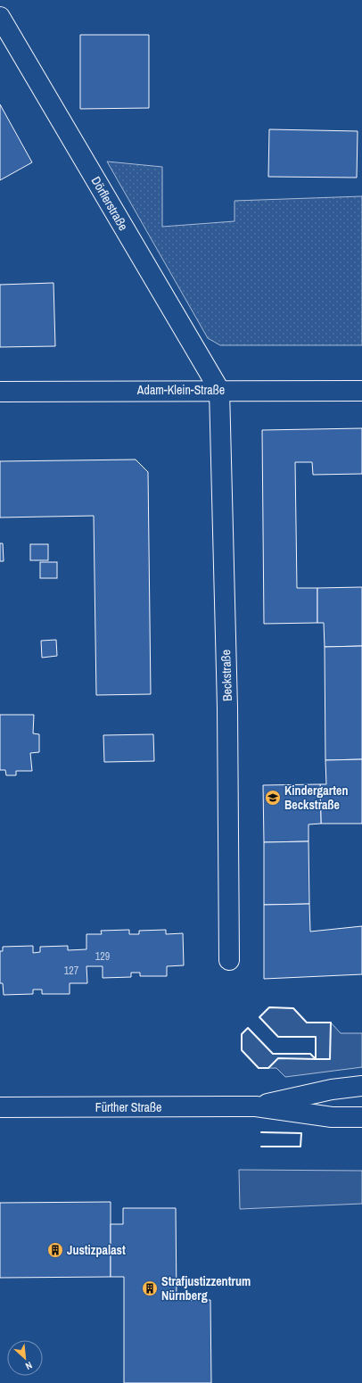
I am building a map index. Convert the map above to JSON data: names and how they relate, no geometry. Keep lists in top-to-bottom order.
{
  "streets": {
    "street": [
      "Dörflerstraße",
      "Adam-Klein-Straße",
      "Beckstraße",
      "Fürther Straße"
    ]
  },
  "crossings": [
    ["Dörflerstraße", "Adam-Klein-Straße"],
    ["Dörflerstraße", "Beckstraße"],
    ["Adam-Klein-Straße", "Beckstraße"]
  ],
  "places": {
    "school or university": ["Kindergarten Beckstraße"],
    "building": ["Justizpalast", "Strafjustizzentrum Nürnberg"]
  },
  "house_numbers": ["129", "127"],
  "north": "bottom right"
}
